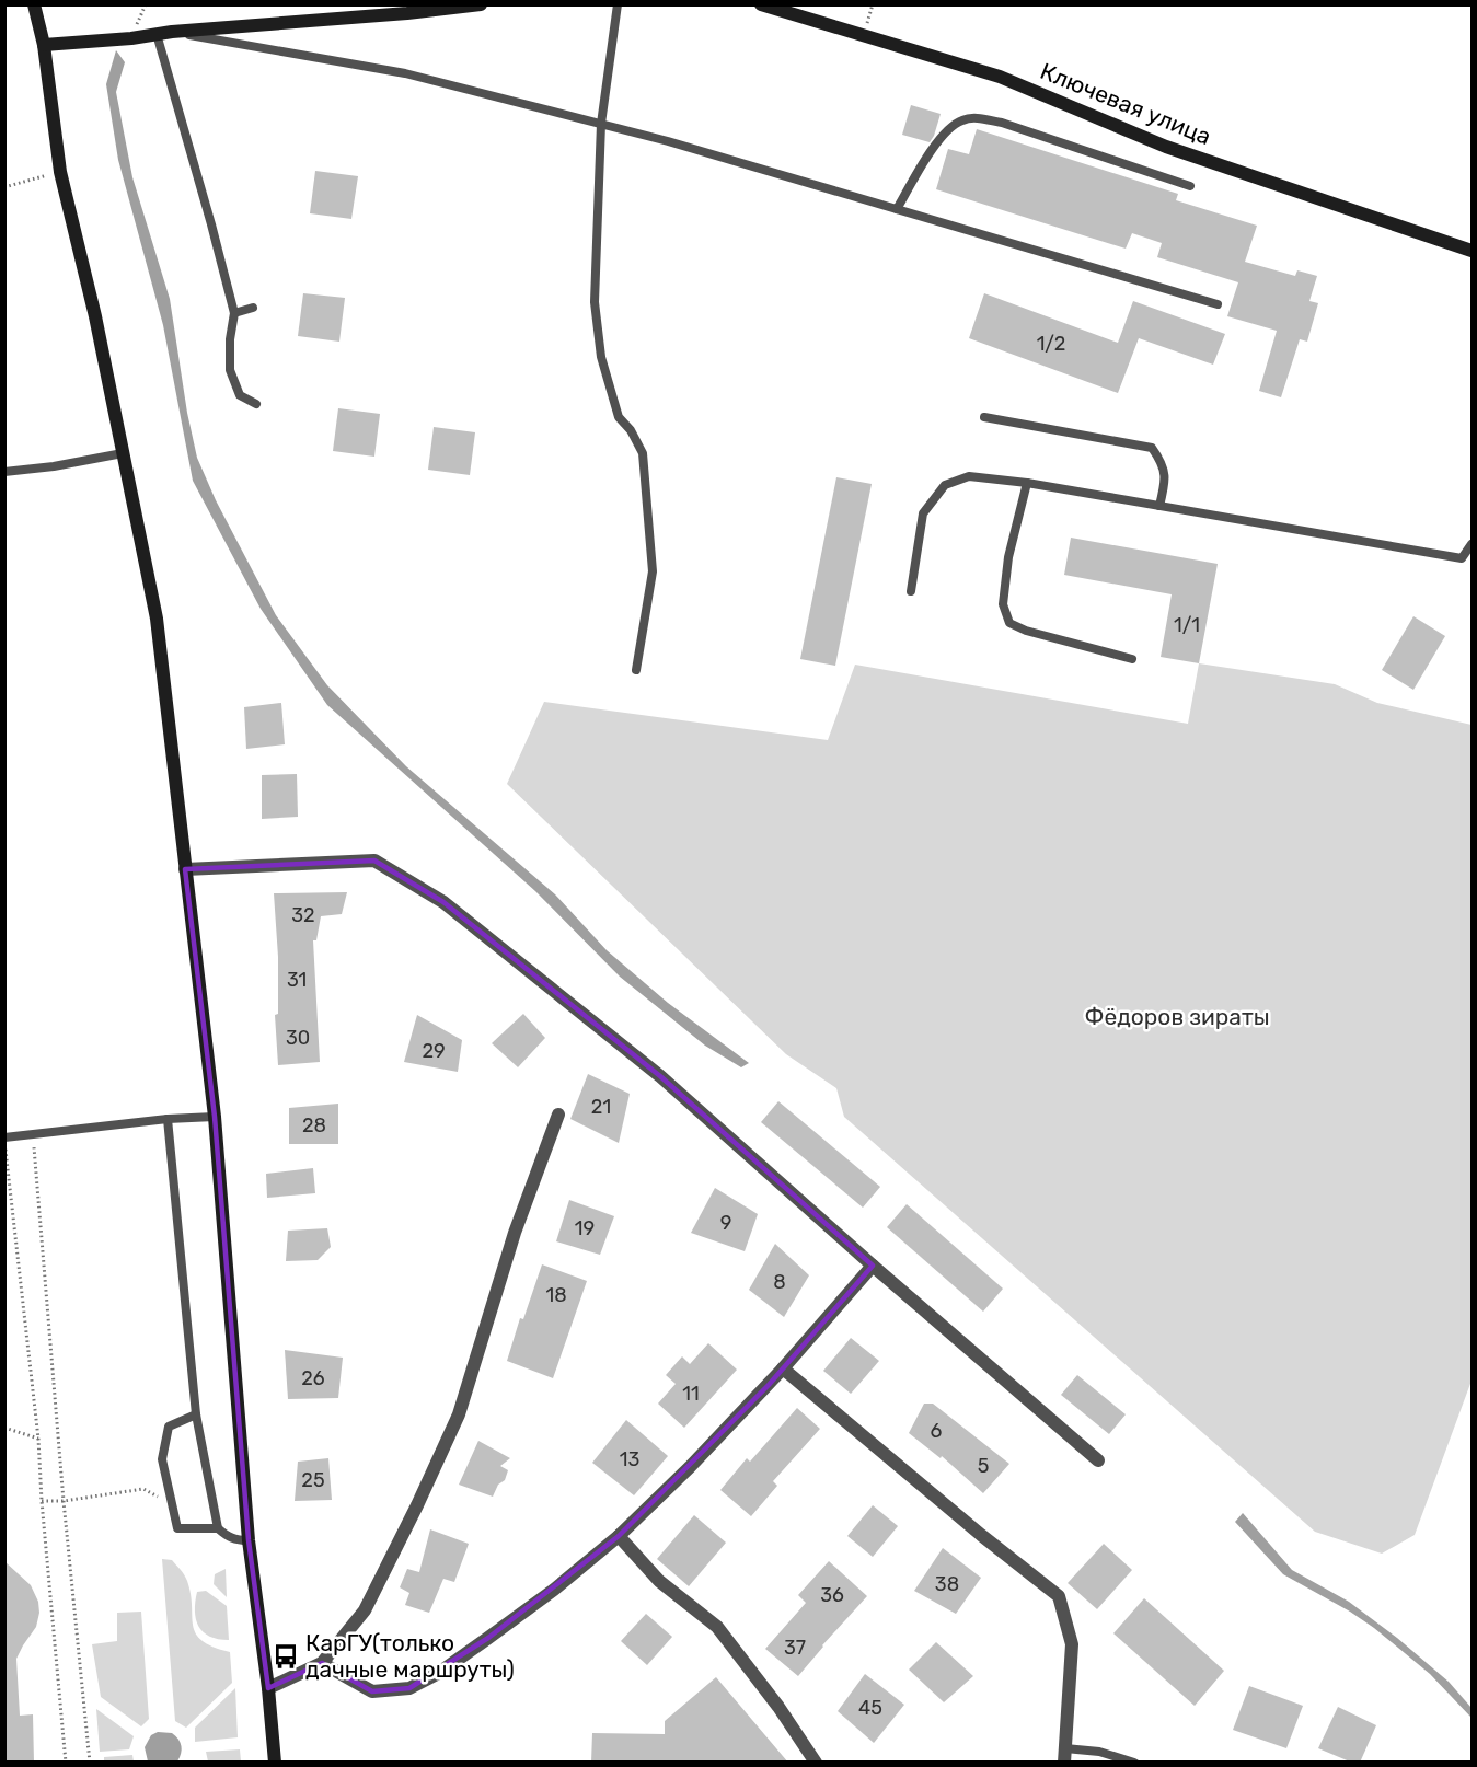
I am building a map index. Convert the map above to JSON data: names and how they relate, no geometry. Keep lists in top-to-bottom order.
{
  "streets": {
    "street": ["Ключевая улица"]
  },
  "parks": ["Фёдоров зираты"],
  "places": {
    "bus stop": ["КарГУ(только дачные маршруты)"]
  },
  "house_numbers": [
    "1/2",
    "1/1",
    "32",
    "31",
    "30",
    "29",
    "21",
    "28",
    "9",
    "19",
    "8",
    "18",
    "26",
    "11",
    "6",
    "13",
    "5",
    "25",
    "38",
    "36",
    "37",
    "45"
  ]
}
